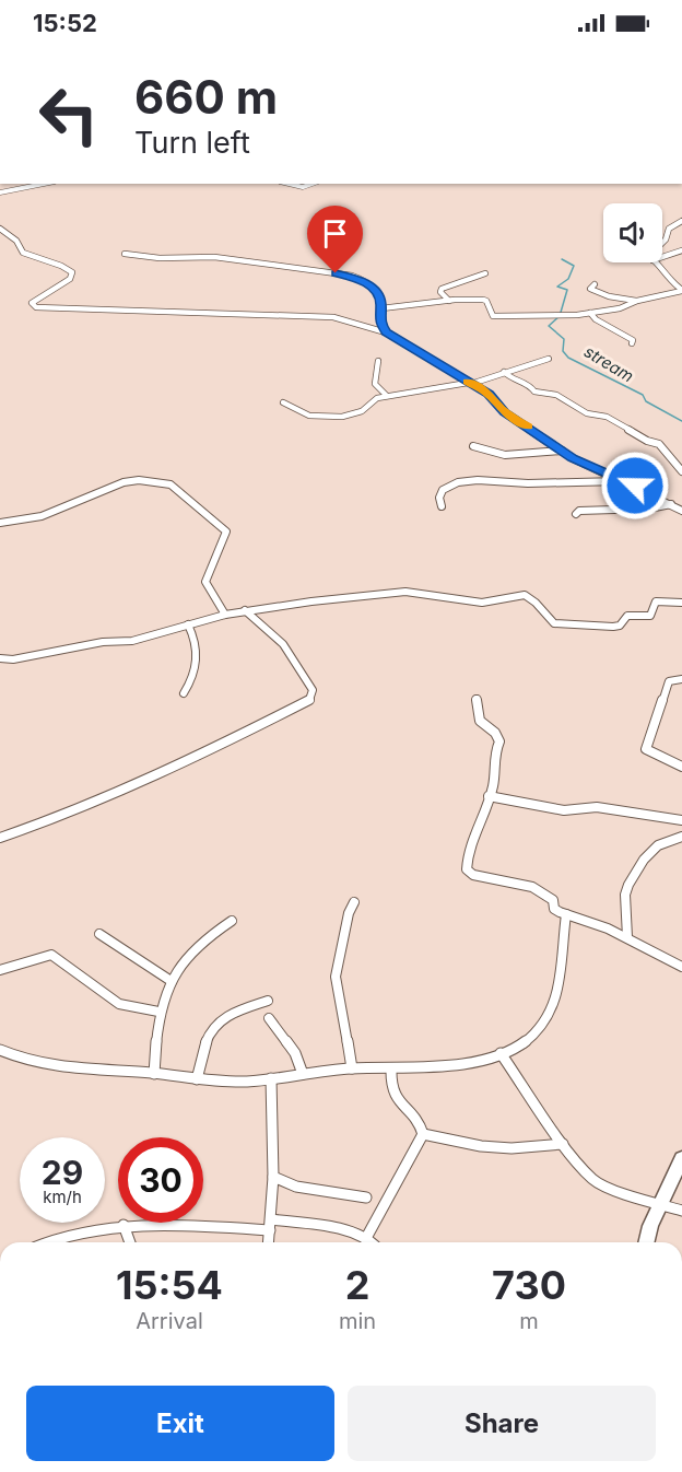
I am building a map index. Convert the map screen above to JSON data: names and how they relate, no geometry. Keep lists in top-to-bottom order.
{
  "water": ["stream"],
  "page": {
    "status": "15:52",
    "turn": ["660 m", "Turn left"],
    "speed": "29 km/h",
    "limit": "30",
    "eta": [
      "15:54",
      "Arrival",
      "2",
      "min",
      "730",
      "m"
    ],
    "buttons": ["Exit", "Share"]
  }
}
